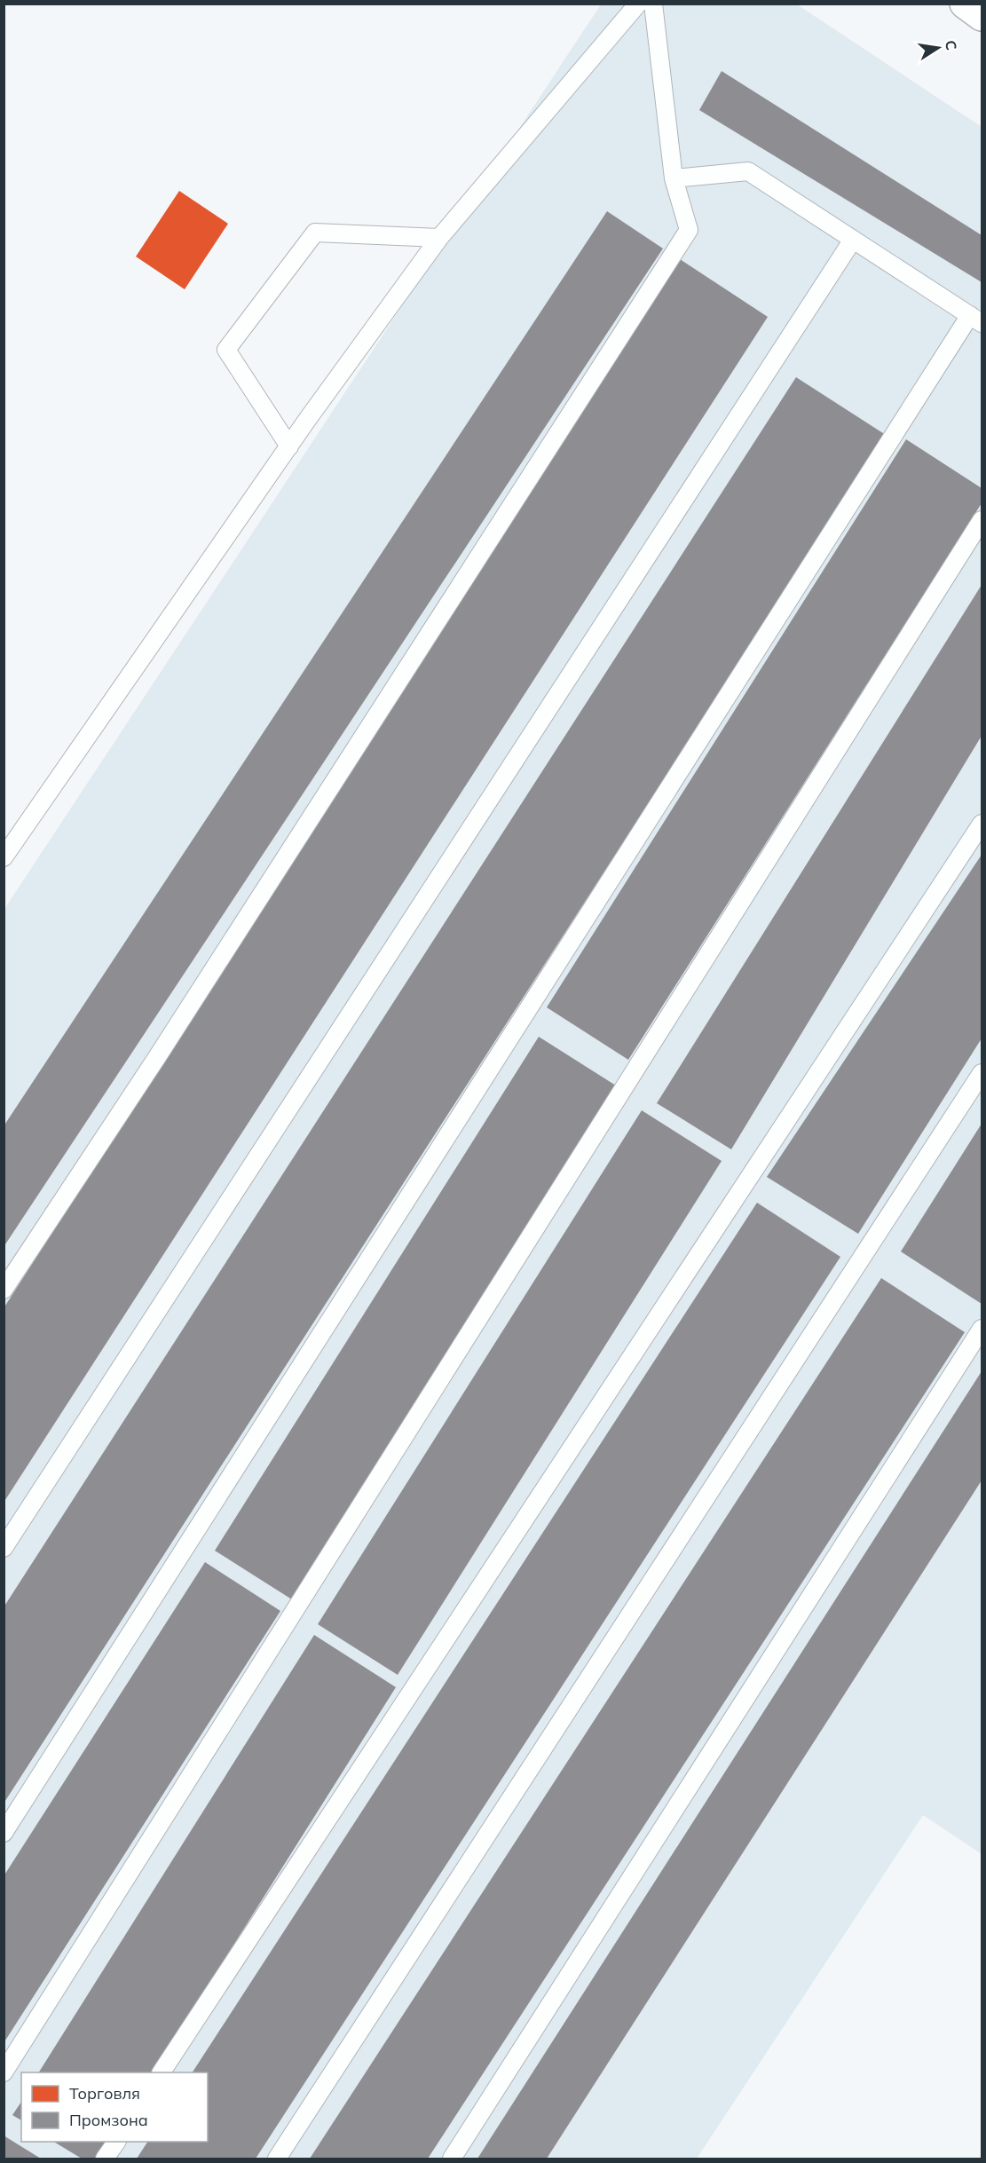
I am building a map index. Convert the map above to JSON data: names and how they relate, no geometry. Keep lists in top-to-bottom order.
{
  "legend": ["Торговля", "Промзона"],
  "north": "right"
}
